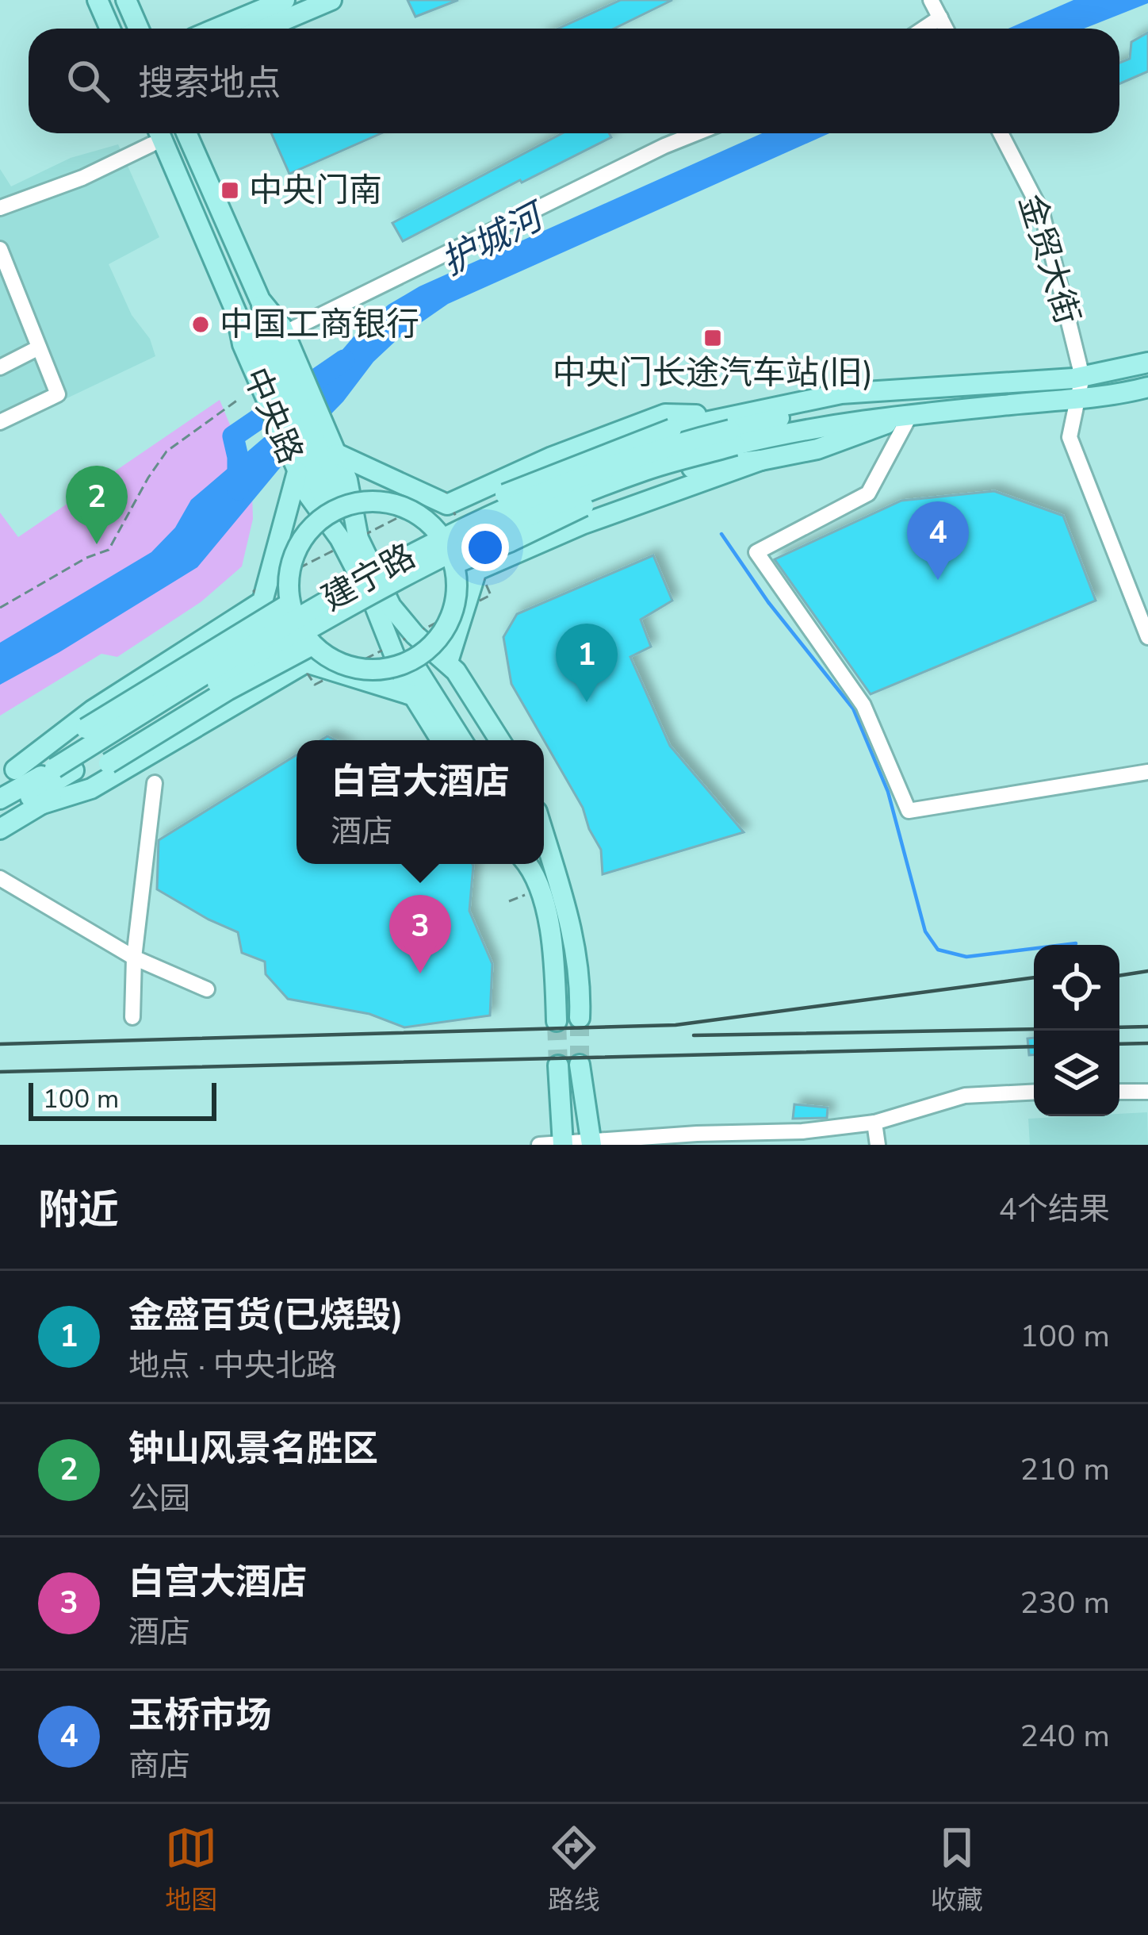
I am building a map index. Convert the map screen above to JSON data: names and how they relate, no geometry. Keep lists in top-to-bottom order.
{
  "streets": {
    "main road": ["中央路", "建宁路"],
    "street": ["金贸大街"]
  },
  "crossings": [
    ["金贸大街", "建宁路"]
  ],
  "water": ["护城河"],
  "places": {
    "transit": ["中央门南", "中央门长途汽车站(旧)"],
    "other": ["中国工商银行"]
  },
  "scale_bar": "100 m",
  "page": {
    "search": "搜索地点",
    "pins": [
      "2",
      "4",
      "1",
      "3"
    ],
    "popup": ["白宫大酒店", "酒店"],
    "scale": "100 m",
    "heading": ["附近", "4个结果"],
    "list": [
      {
        "mark": "1",
        "name": "金盛百货(已烧毁)",
        "note": "地点 · 中央北路",
        "value": "100 m"
      },
      {
        "mark": "2",
        "name": "钟山风景名胜区",
        "note": "公园",
        "value": "210 m"
      },
      {
        "mark": "3",
        "name": "白宫大酒店",
        "note": "酒店",
        "value": "230 m"
      },
      {
        "mark": "4",
        "name": "玉桥市场",
        "note": "商店",
        "value": "240 m"
      }
    ],
    "nav": ["地图", "路线", "收藏"]
  }
}
